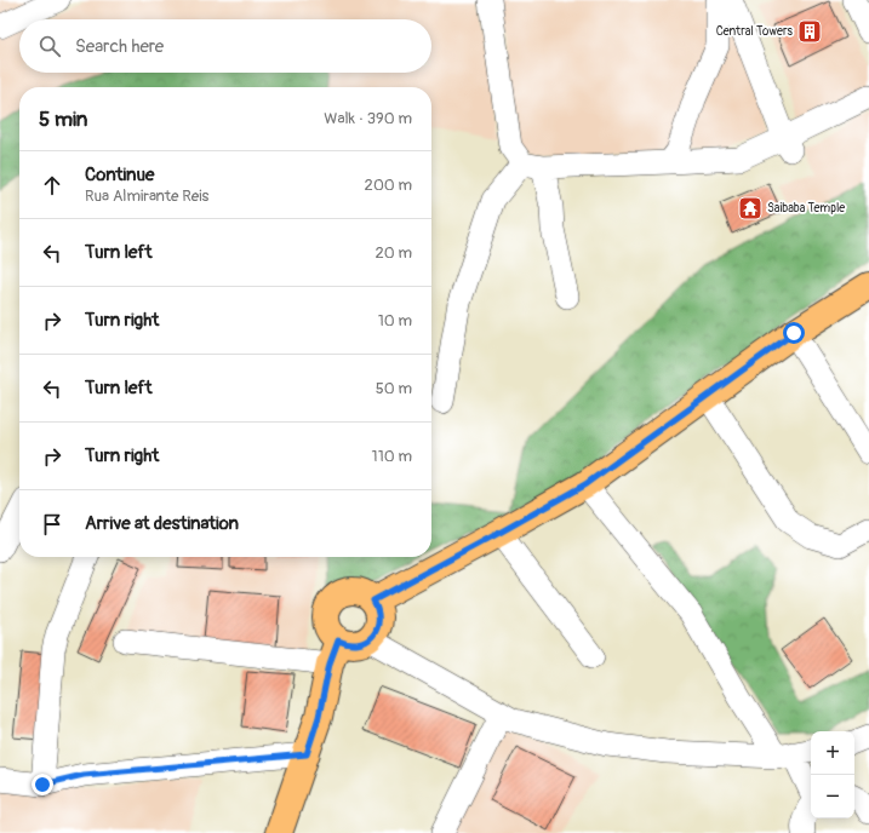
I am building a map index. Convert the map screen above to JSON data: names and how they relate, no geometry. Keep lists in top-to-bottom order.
{
  "places": {
    "building": ["Central Towers"],
    "temple": ["Saibaba Temple"]
  },
  "page": {
    "search": "Search here",
    "heading": ["5 min", "Walk · 390 m"],
    "list": [
      ["Continue", "Rua Almirante Reis", "200 m"],
      ["Turn left", "20 m"],
      ["Turn right", "10 m"],
      ["Turn left", "50 m"],
      ["Turn right", "110 m"],
      "Arrive at destination"
    ],
    "map_buttons": ["+", "−"]
  }
}
